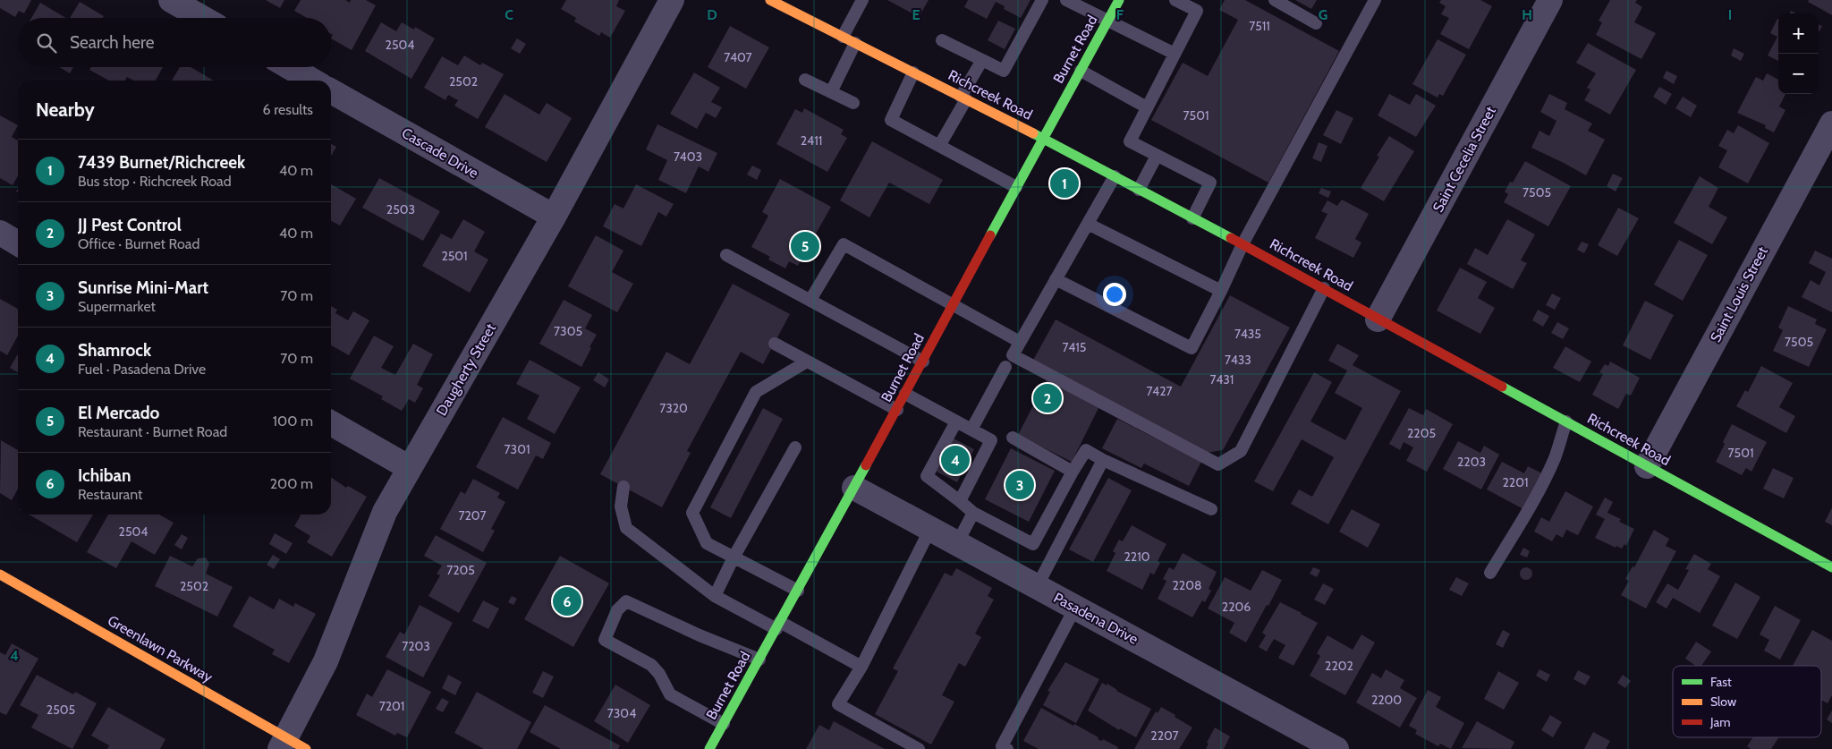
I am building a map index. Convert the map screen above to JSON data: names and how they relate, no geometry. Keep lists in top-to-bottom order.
{
  "streets": {
    "street": [
      "Burnet Road",
      "Richcreek Road",
      "Cascade Drive",
      "Saint Cecelia Street",
      "Saint Louis Street",
      "Daugherty Street",
      "Pasadena Drive",
      "Greenlawn Parkway"
    ]
  },
  "crossings": [
    ["Burnet Road", "Richcreek Road"],
    ["Burnet Road", "Pasadena Drive"],
    ["Richcreek Road", "Saint Cecelia Street"],
    ["Richcreek Road", "Saint Louis Street"],
    ["Cascade Drive", "Daugherty Street"],
    ["Daugherty Street", "Greenlawn Parkway"]
  ],
  "house_numbers": [
    "7511",
    "2504",
    "7407",
    "2502",
    "7501",
    "2411",
    "7403",
    "7505",
    "2503",
    "2501",
    "7305",
    "7435",
    "7505",
    "7415",
    "7433",
    "7431",
    "7427",
    "7320",
    "2205",
    "7301",
    "7501",
    "2203",
    "2201",
    "7207",
    "2504",
    "2210",
    "7205",
    "2208",
    "2502",
    "2206",
    "7203",
    "2202",
    "2200",
    "7201",
    "2505",
    "7304",
    "2207"
  ],
  "legend": ["Fast", "Slow", "Jam"],
  "page": {
    "map_buttons": ["+", "−"],
    "search": "Search here",
    "heading": ["Nearby", "6 results"],
    "list": [
      {
        "mark": "1",
        "name": "7439 Burnet/Richcreek",
        "note": "Bus stop · Richcreek Road",
        "value": "40 m"
      },
      {
        "mark": "2",
        "name": "JJ Pest Control",
        "note": "Office · Burnet Road",
        "value": "40 m"
      },
      {
        "mark": "3",
        "name": "Sunrise Mini-Mart",
        "note": "Supermarket",
        "value": "70 m"
      },
      {
        "mark": "4",
        "name": "Shamrock",
        "note": "Fuel · Pasadena Drive",
        "value": "70 m"
      },
      {
        "mark": "5",
        "name": "El Mercado",
        "note": "Restaurant · Burnet Road",
        "value": "100 m"
      },
      {
        "mark": "6",
        "name": "Ichiban",
        "note": "Restaurant",
        "value": "200 m"
      }
    ],
    "pins": [
      "1",
      "5",
      "2",
      "4",
      "3",
      "6"
    ]
  },
  "grid": {
    "columns": [
      "C",
      "D",
      "E",
      "F",
      "G",
      "H",
      "I"
    ],
    "rows": ["4"]
  }
}
